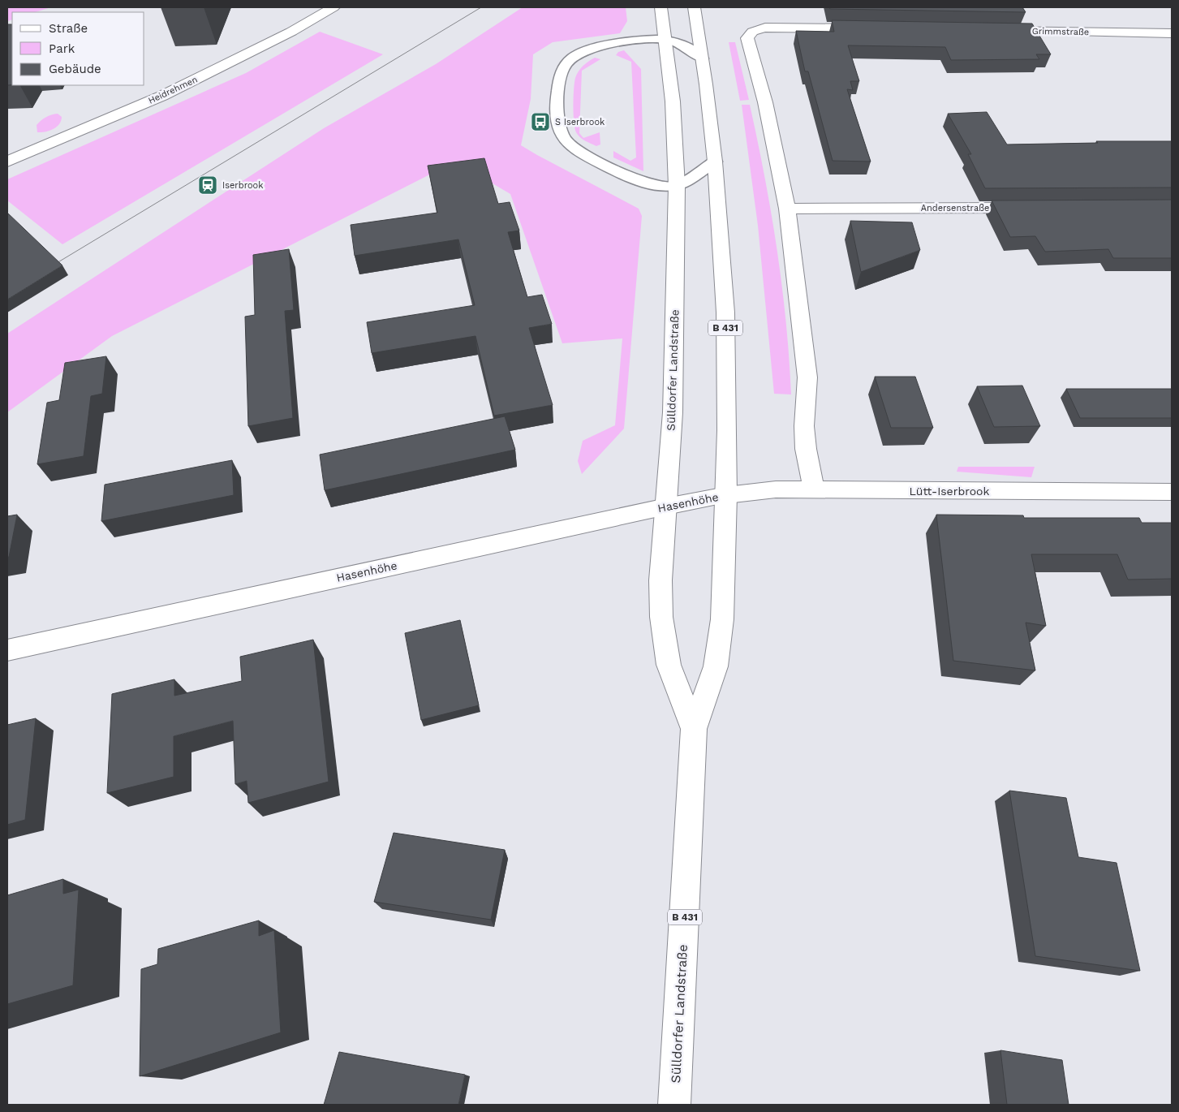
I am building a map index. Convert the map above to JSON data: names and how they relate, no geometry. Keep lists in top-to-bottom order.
{
  "streets": {
    "street": [
      "Grimmstraße",
      "Heidrehmen",
      "Andersenstraße",
      "B 431",
      "Sülldorfer Landstraße",
      "Lütt-Iserbrook",
      "Hasenhöhe"
    ]
  },
  "crossings": [
    ["Sülldorfer Landstraße", "Lütt-Iserbrook"],
    ["Sülldorfer Landstraße", "Hasenhöhe"],
    ["Lütt-Iserbrook", "Hasenhöhe"]
  ],
  "places": {
    "bus stop": ["S Iserbrook"],
    "station": ["Iserbrook"]
  },
  "legend": ["Straße", "Park", "Gebäude"]
}
